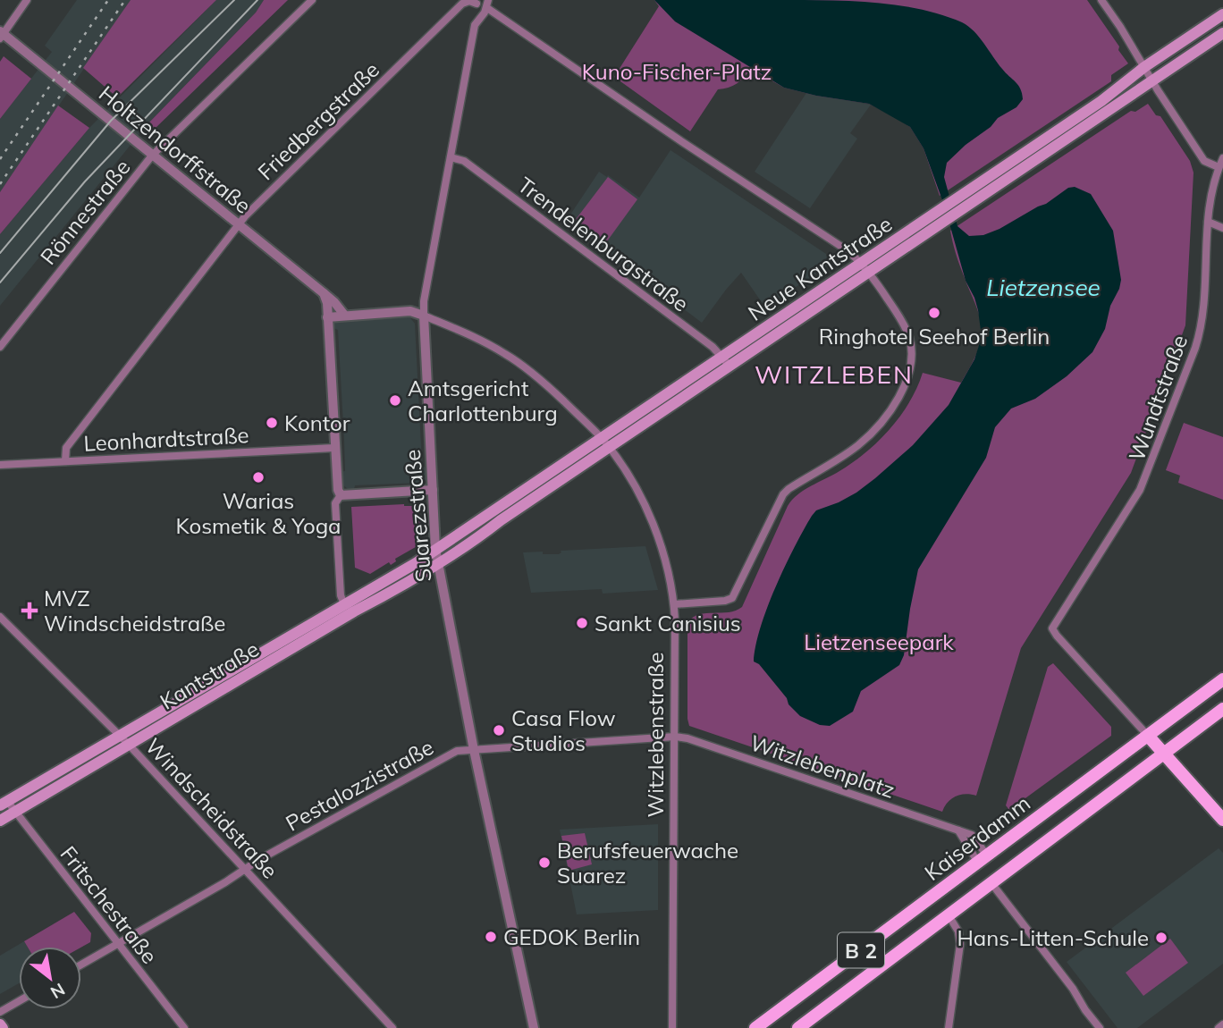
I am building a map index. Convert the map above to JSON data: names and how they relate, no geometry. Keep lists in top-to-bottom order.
{
  "streets": {
    "main road": [
      "Neue Kantstraße",
      "Kantstraße",
      "Kaiserdamm",
      "B 2"
    ],
    "street": [
      "Friedbergstraße",
      "Holtzendorffstraße",
      "Rönnestraße",
      "Trendelenburgstraße",
      "Wundtstraße",
      "Leonhardtstraße",
      "Suarezstraße",
      "Witzlebenstraße",
      "Witzlebenplatz",
      "Pestalozzistraße",
      "Windscheidstraße",
      "Fritschestraße"
    ]
  },
  "crossings": [
    ["Friedbergstraße", "Holtzendorffstraße"],
    ["Friedbergstraße", "Leonhardtstraße"],
    ["Holtzendorffstraße", "Rönnestraße"],
    ["Holtzendorffstraße", "Witzlebenstraße"],
    ["Trendelenburgstraße", "Neue Kantstraße"],
    ["Trendelenburgstraße", "Suarezstraße"],
    ["Neue Kantstraße", "Suarezstraße"],
    ["Neue Kantstraße", "Kantstraße"],
    ["Neue Kantstraße", "Witzlebenstraße"],
    ["Wundtstraße", "Kaiserdamm"],
    ["Suarezstraße", "Kantstraße"],
    ["Suarezstraße", "Witzlebenstraße"],
    ["Suarezstraße", "Witzlebenplatz"],
    ["Suarezstraße", "Pestalozzistraße"],
    ["Kantstraße", "Windscheidstraße"],
    ["Kantstraße", "Fritschestraße"],
    ["Witzlebenstraße", "Witzlebenplatz"],
    ["Witzlebenplatz", "Pestalozzistraße"],
    ["Witzlebenplatz", "Kaiserdamm"],
    ["Pestalozzistraße", "Windscheidstraße"],
    ["Pestalozzistraße", "Fritschestraße"]
  ],
  "districts": ["WITZLEBEN"],
  "water": ["Lietzensee"],
  "parks": ["Kuno-Fischer-Platz", "Lietzenseepark"],
  "places": {
    "other": [
      "Ringhotel Seehof Berlin",
      "Amtsgericht Charlottenburg",
      "Kontor",
      "Warias Kosmetik & Yoga",
      "Sankt Canisius",
      "Casa Flow Studios",
      "Berufsfeuerwache Suarez",
      "GEDOK Berlin",
      "Hans-Litten-Schule"
    ],
    "health": ["MVZ Windscheidstraße"]
  },
  "north": "bottom right"
}
